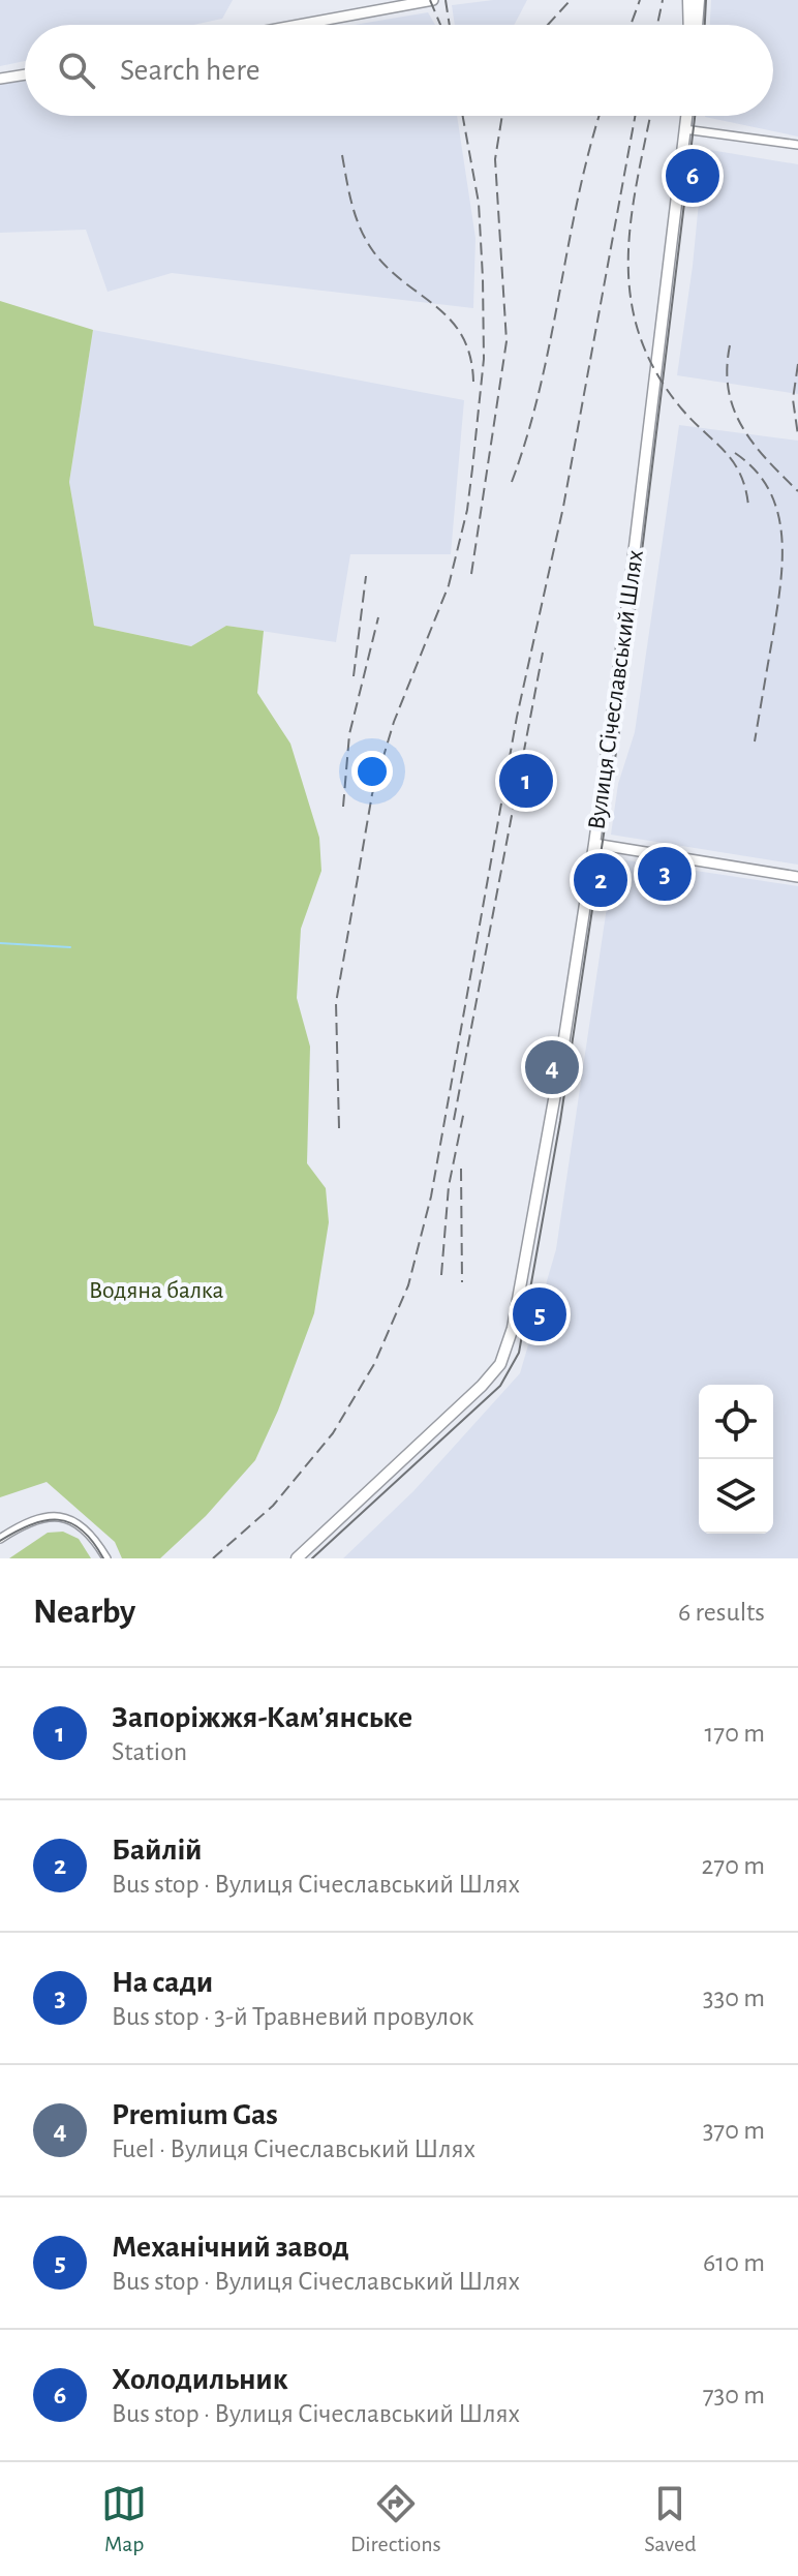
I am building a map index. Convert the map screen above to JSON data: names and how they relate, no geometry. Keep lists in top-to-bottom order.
{
  "streets": {
    "main road": ["Вулиця Січеславський Шлях"]
  },
  "parks": ["Водяна балка"],
  "page": {
    "search": "Search here",
    "pins": [
      "6",
      "1",
      "3",
      "2",
      "4",
      "5"
    ],
    "heading": ["Nearby", "6 results"],
    "list": [
      {
        "mark": "1",
        "name": "Запоріжжя-Кам’янське",
        "note": "Station",
        "value": "170 m"
      },
      {
        "mark": "2",
        "name": "Байлій",
        "note": "Bus stop · Вулиця Січеславський Шлях",
        "value": "270 m"
      },
      {
        "mark": "3",
        "name": "На сади",
        "note": "Bus stop · 3-й Травневий провулок",
        "value": "330 m"
      },
      {
        "mark": "4",
        "name": "Premium Gas",
        "note": "Fuel · Вулиця Січеславський Шлях",
        "value": "370 m"
      },
      {
        "mark": "5",
        "name": "Механічний завод",
        "note": "Bus stop · Вулиця Січеславський Шлях",
        "value": "610 m"
      },
      {
        "mark": "6",
        "name": "Холодильник",
        "note": "Bus stop · Вулиця Січеславський Шлях",
        "value": "730 m"
      }
    ],
    "nav": ["Map", "Directions", "Saved"]
  }
}
